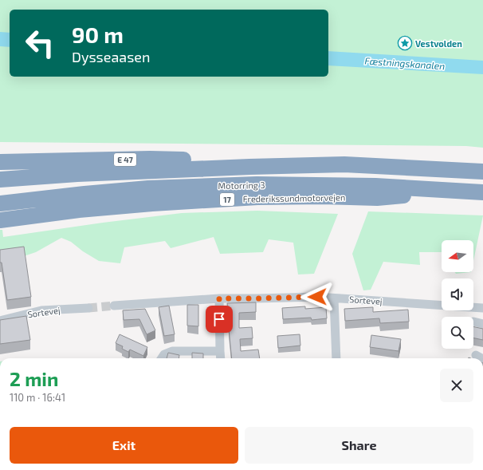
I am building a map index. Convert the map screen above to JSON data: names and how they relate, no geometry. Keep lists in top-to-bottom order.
{
  "streets": {
    "highway": [
      "E 47",
      "Motorring 3",
      "Frederikssundmotorvejen",
      "17"
    ],
    "street": ["Sortevej"]
  },
  "crossings": [
    ["E 47", "Motorring 3"],
    ["Motorring 3", "Frederikssundmotorvejen"]
  ],
  "water": ["Fæstningskanalen"],
  "places": {
    "place": ["Vestvolden"]
  },
  "north": "left",
  "page": {
    "turn": ["90 m", "Dysseaasen"],
    "heading": ["2 min", "110 m · 16:41"],
    "buttons": ["Exit", "Share"]
  }
}
